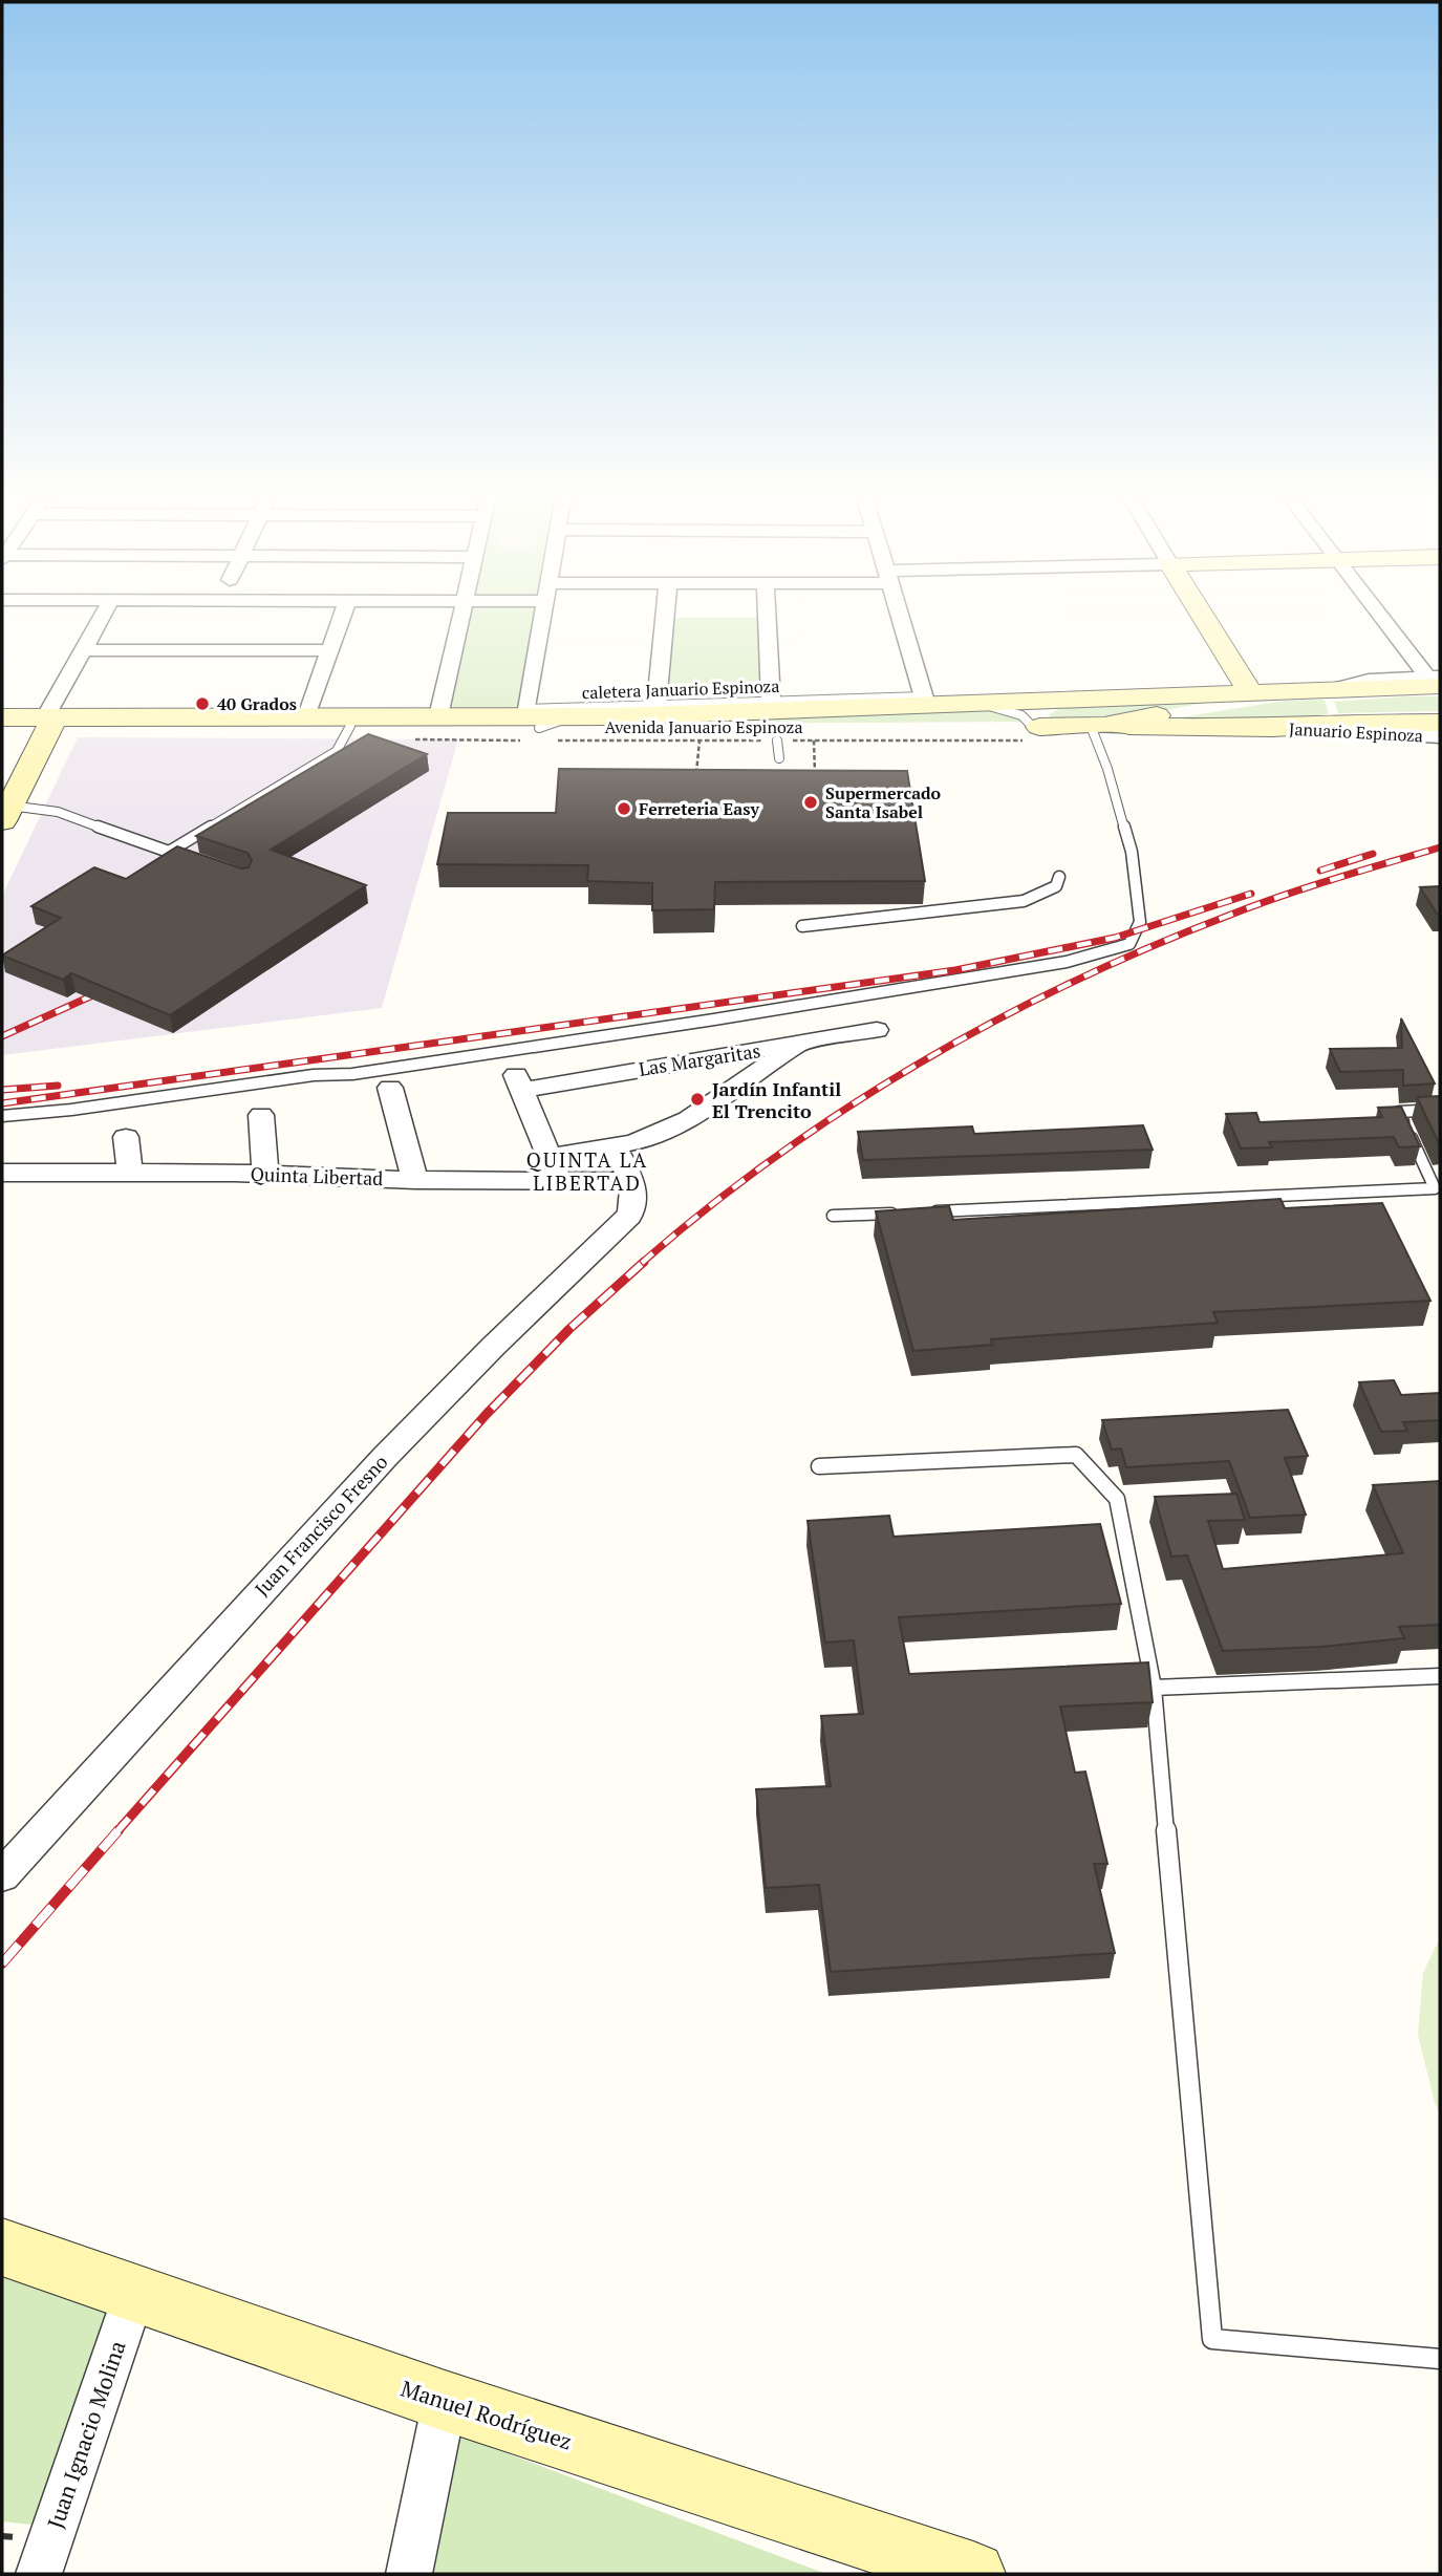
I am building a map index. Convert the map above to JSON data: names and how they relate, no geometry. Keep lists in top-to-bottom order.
{
  "streets": {
    "main road": ["Avenida Januario Espinoza", "Januario Espinoza", "Manuel Rodríguez"],
    "street": [
      "Las Margaritas",
      "Quinta Libertad",
      "Juan Francisco Fresno",
      "Juan Ignacio Molina"
    ],
    "lane": ["caletera Januario Espinoza"]
  },
  "crossings": [
    ["caletera Januario Espinoza", "Avenida Januario Espinoza"],
    ["Avenida Januario Espinoza", "Januario Espinoza"],
    ["Quinta Libertad", "Juan Francisco Fresno"],
    ["Manuel Rodríguez", "Juan Ignacio Molina"]
  ],
  "districts": ["QUINTA LA LIBERTAD"],
  "places": [
    "40 Grados",
    "Supermercado Santa Isabel",
    "Ferreteria Easy",
    "Jardín Infantil El Trencito"
  ]
}
